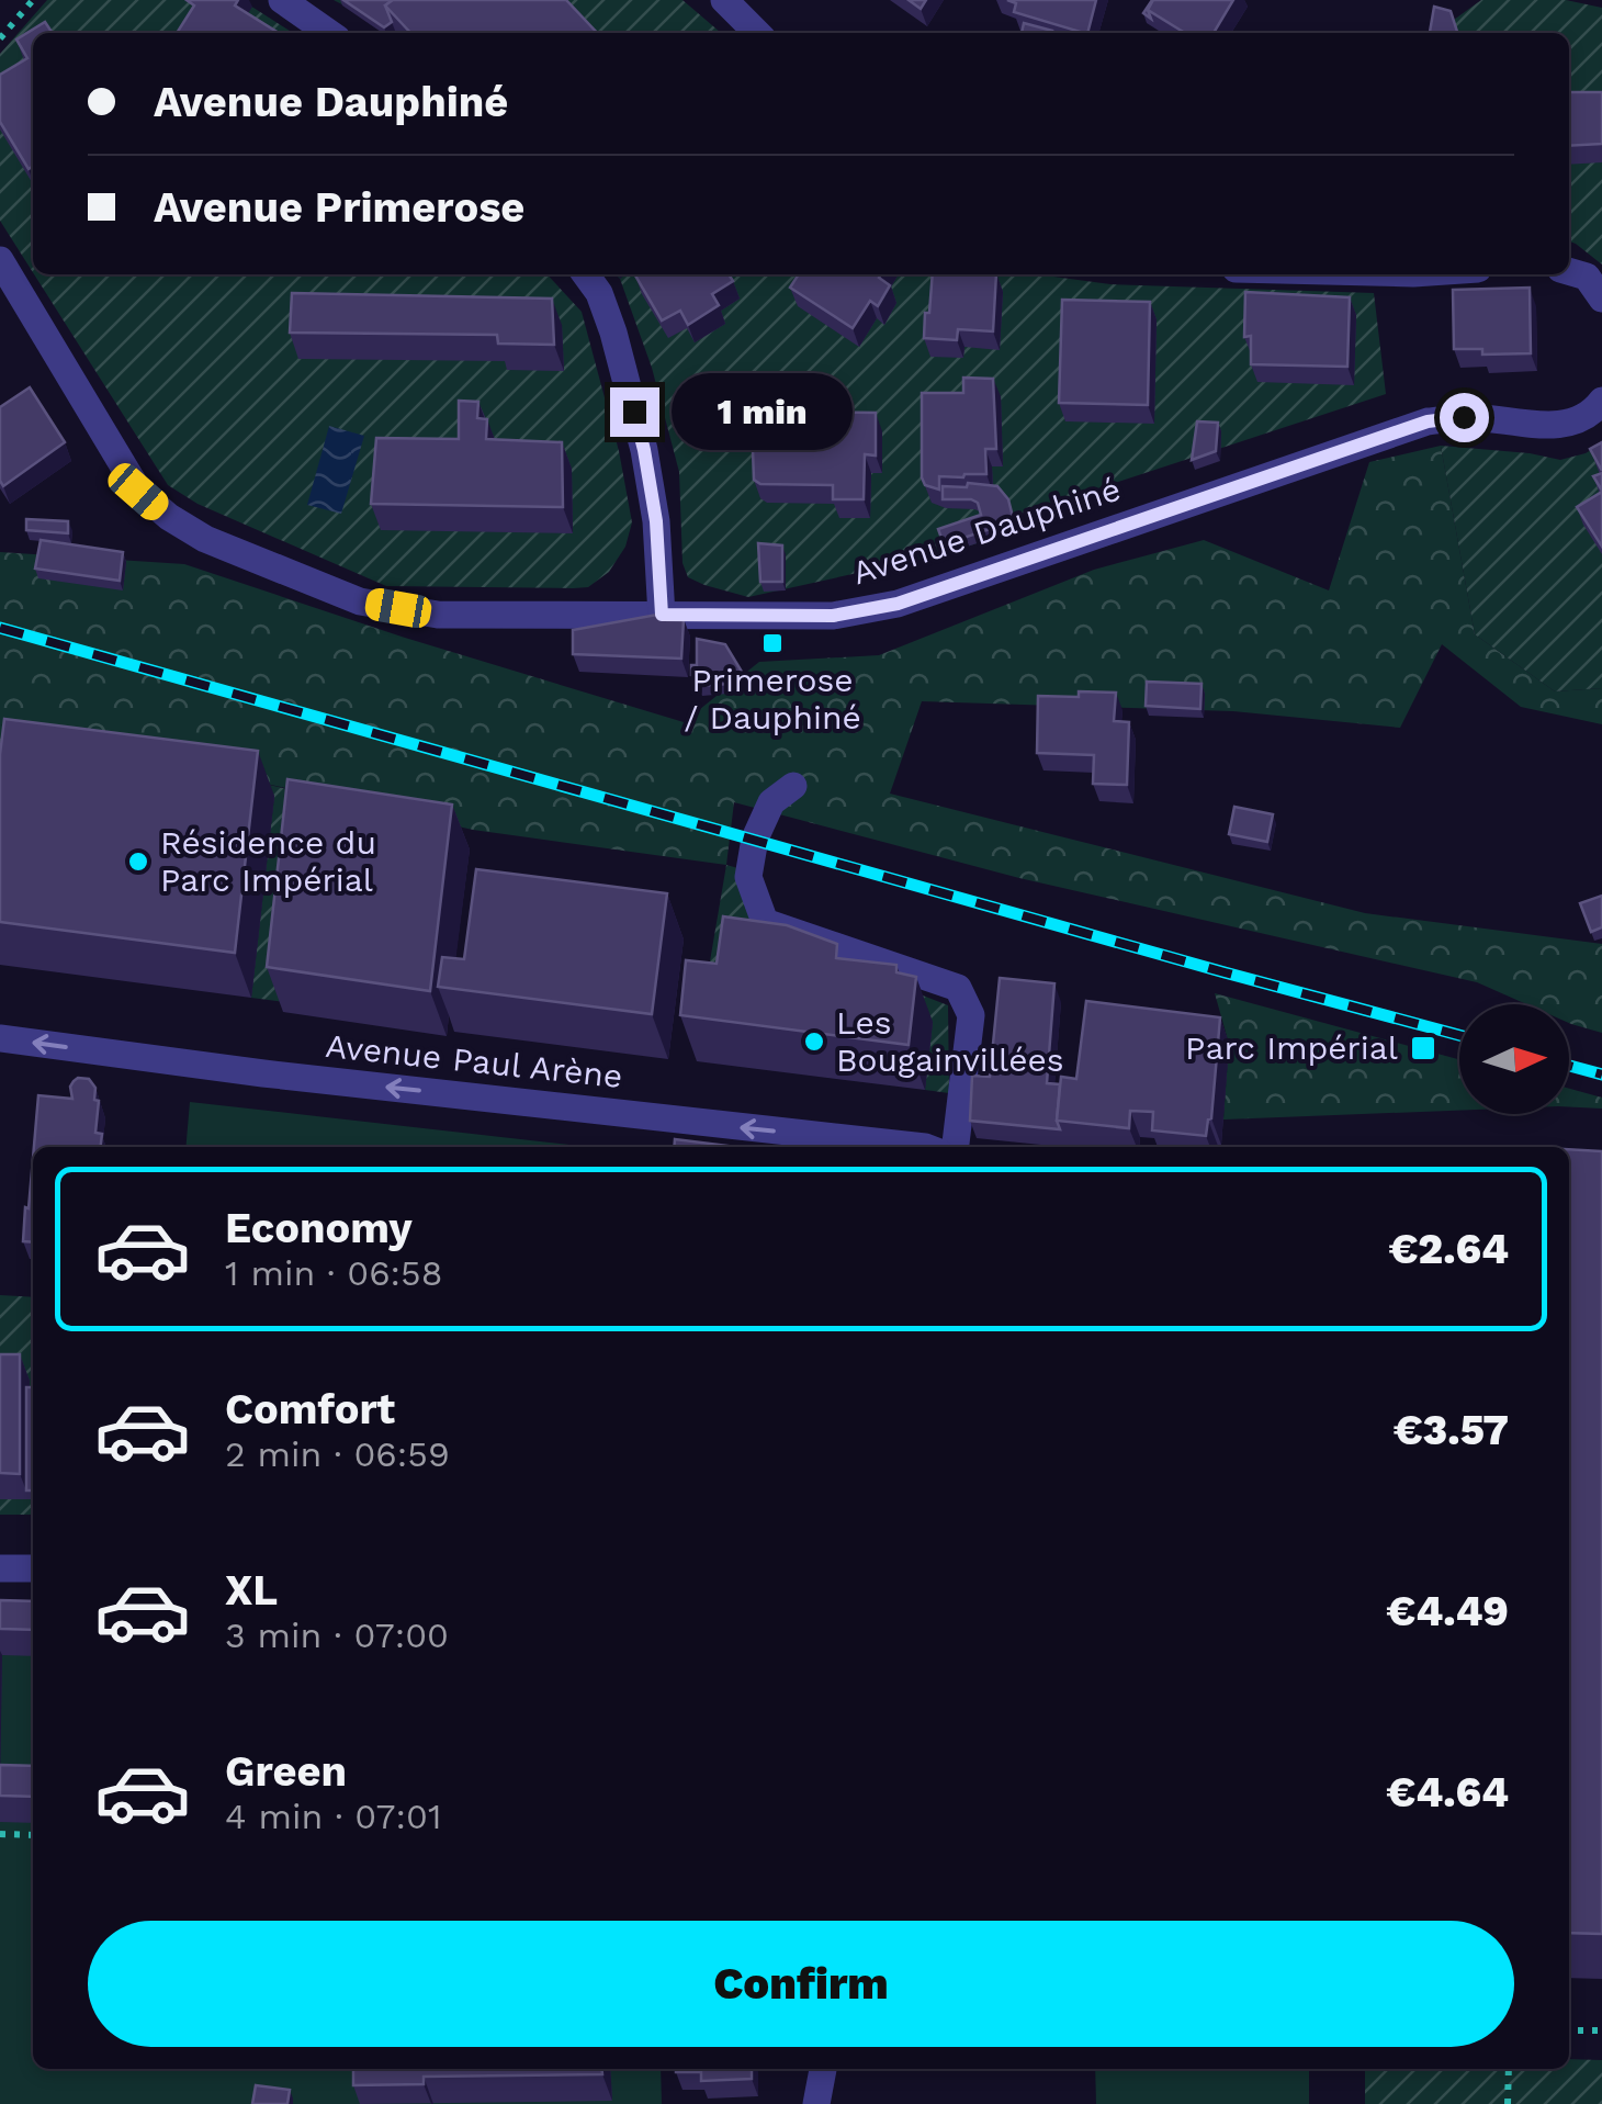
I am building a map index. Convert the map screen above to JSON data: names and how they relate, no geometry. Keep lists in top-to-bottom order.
{
  "streets": {
    "street": ["Avenue Dauphiné", "Avenue Paul Arène"]
  },
  "one_way": ["Avenue Paul Arène"],
  "places": {
    "transit": ["Primerose / Dauphiné", "Parc Impérial"],
    "other": ["Résidence du Parc Impérial", "Les Bougainvillées"]
  },
  "north": "right",
  "page": {
    "banner": ["Avenue Dauphiné", "Avenue Primerose"],
    "bubble": "1 min",
    "list": [
      {
        "name": "Economy",
        "note": "1 min · 06:58",
        "value": "€2.64"
      },
      {
        "name": "Comfort",
        "note": "2 min · 06:59",
        "value": "€3.57"
      },
      {
        "name": "XL",
        "note": "3 min · 07:00",
        "value": "€4.49"
      },
      {
        "name": "Green",
        "note": "4 min · 07:01",
        "value": "€4.64"
      }
    ],
    "buttons": "Confirm"
  }
}
